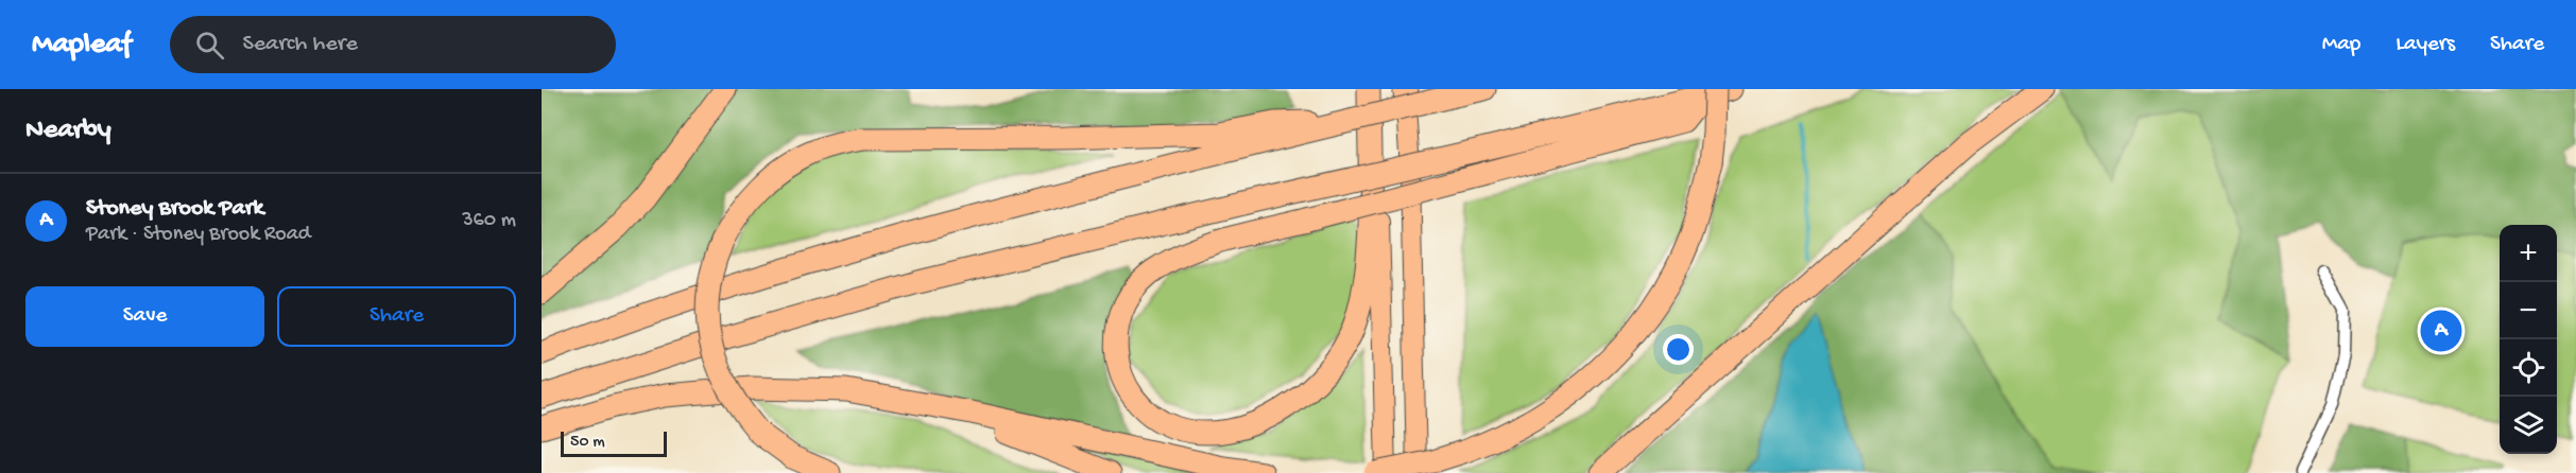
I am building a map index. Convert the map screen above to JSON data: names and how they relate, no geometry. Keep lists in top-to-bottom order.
{
  "scale_bar": "50 m",
  "page": {
    "header": "Mapleaf",
    "search": "Search here",
    "nav": ["Map", "Layers", "Share"],
    "heading": "Nearby",
    "list": [
      {
        "mark": "A",
        "name": "Stoney Brook Park",
        "note": "Park · Stoney Brook Road",
        "value": "360 m"
      }
    ],
    "map_buttons": ["+", "−"],
    "buttons": ["Save", "Share"],
    "pins": "A",
    "scale": "50 m"
  }
}
